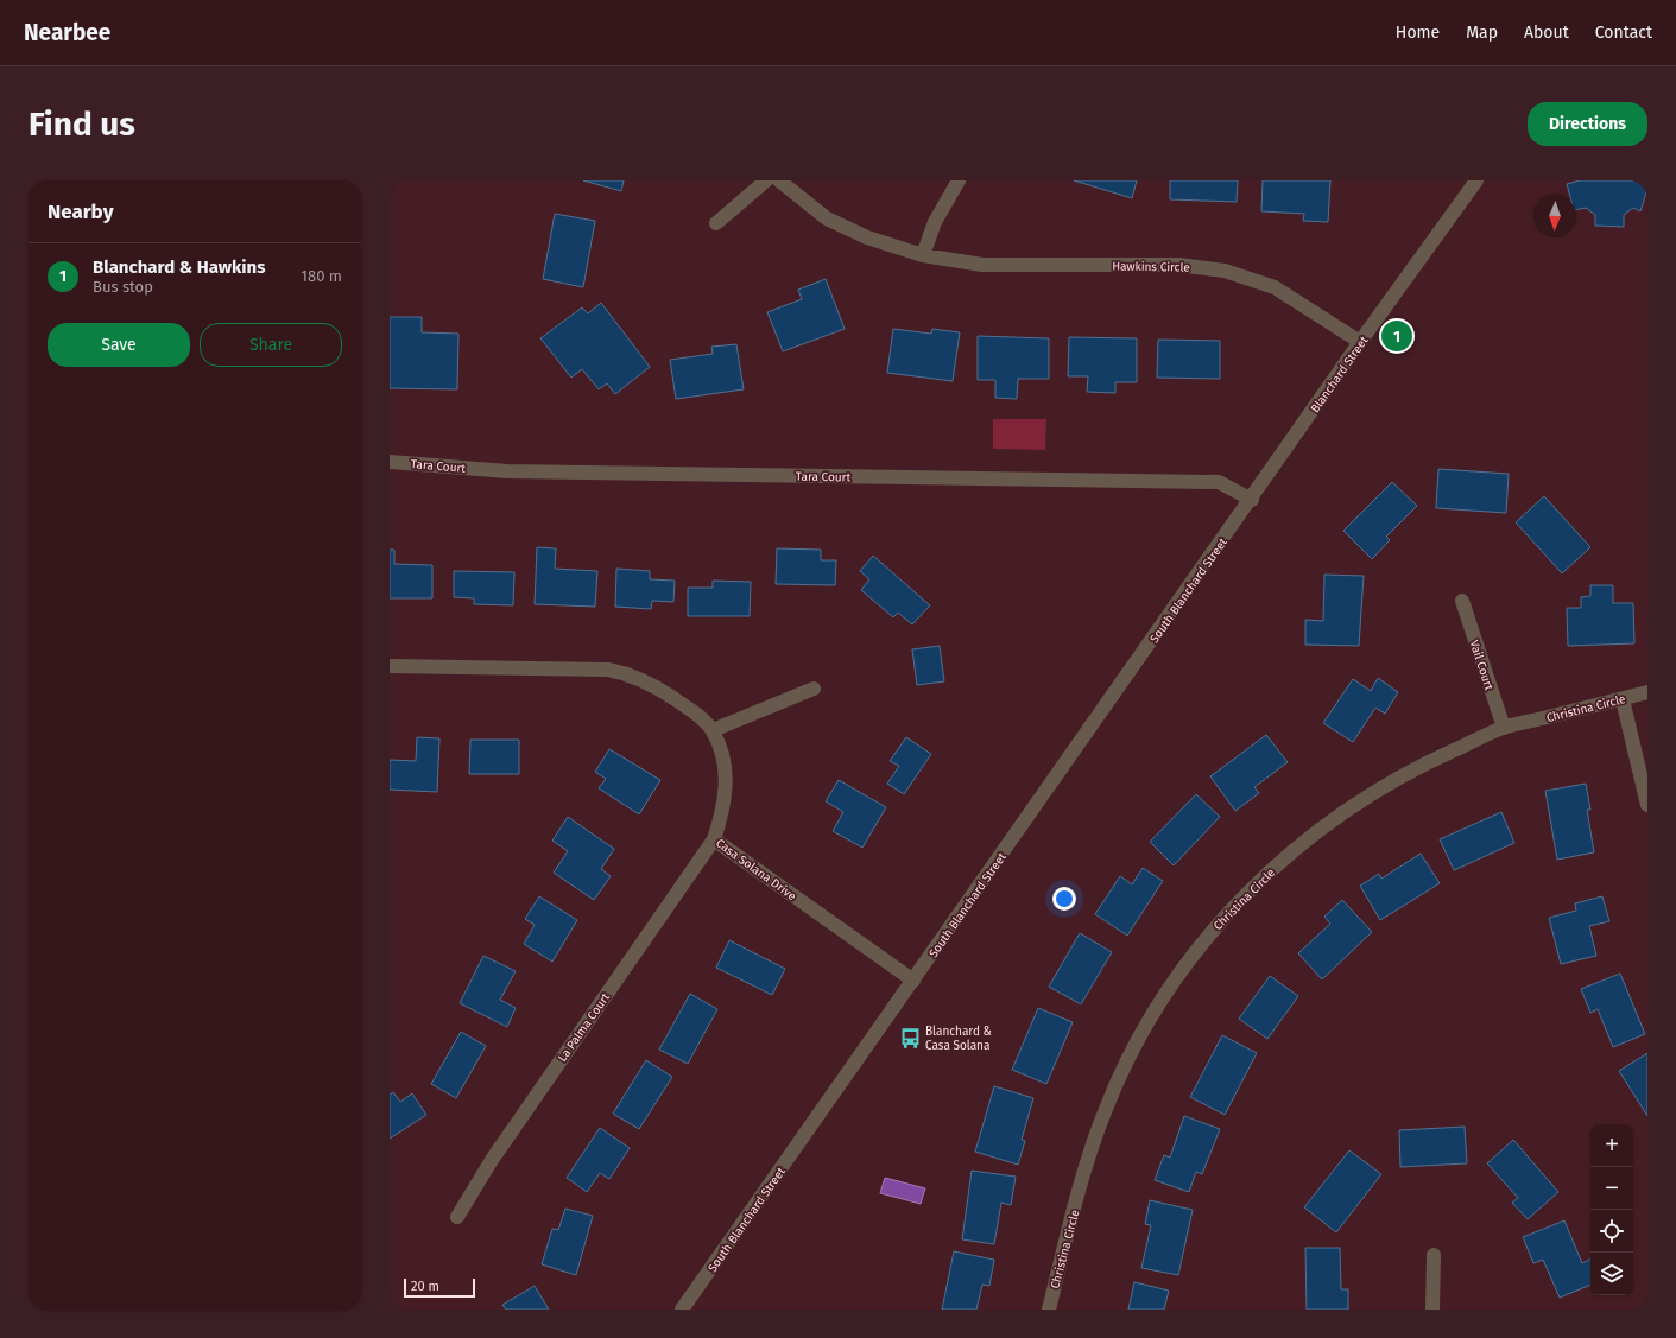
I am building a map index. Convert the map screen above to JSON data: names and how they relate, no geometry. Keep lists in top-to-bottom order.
{
  "streets": {
    "street": [
      "Hawkins Circle",
      "Blanchard Street",
      "Tara Court",
      "South Blanchard Street",
      "Vail Court",
      "Christina Circle",
      "Casa Solana Drive",
      "La Palma Court"
    ]
  },
  "crossings": [
    ["Hawkins Circle", "Blanchard Street"],
    ["Blanchard Street", "Tara Court"],
    ["Blanchard Street", "South Blanchard Street"],
    ["Tara Court", "South Blanchard Street"],
    ["South Blanchard Street", "Casa Solana Drive"],
    ["Vail Court", "Christina Circle"],
    ["Casa Solana Drive", "La Palma Court"]
  ],
  "places": {
    "bus stop": ["Blanchard & Casa Solana"]
  },
  "scale_bar": "20 m",
  "north": "bottom",
  "page": {
    "header": "Nearbee",
    "nav": [
      "Home",
      "Map",
      "About",
      "Contact"
    ],
    "buttons": [
      "Directions",
      ["Save", "Share"]
    ],
    "title": "Find us",
    "heading": "Nearby",
    "list": [
      {
        "mark": "1",
        "name": "Blanchard & Hawkins",
        "note": "Bus stop",
        "value": "180 m"
      }
    ],
    "pins": "1",
    "map_buttons": ["+", "−"],
    "scale": "20 m"
  }
}
